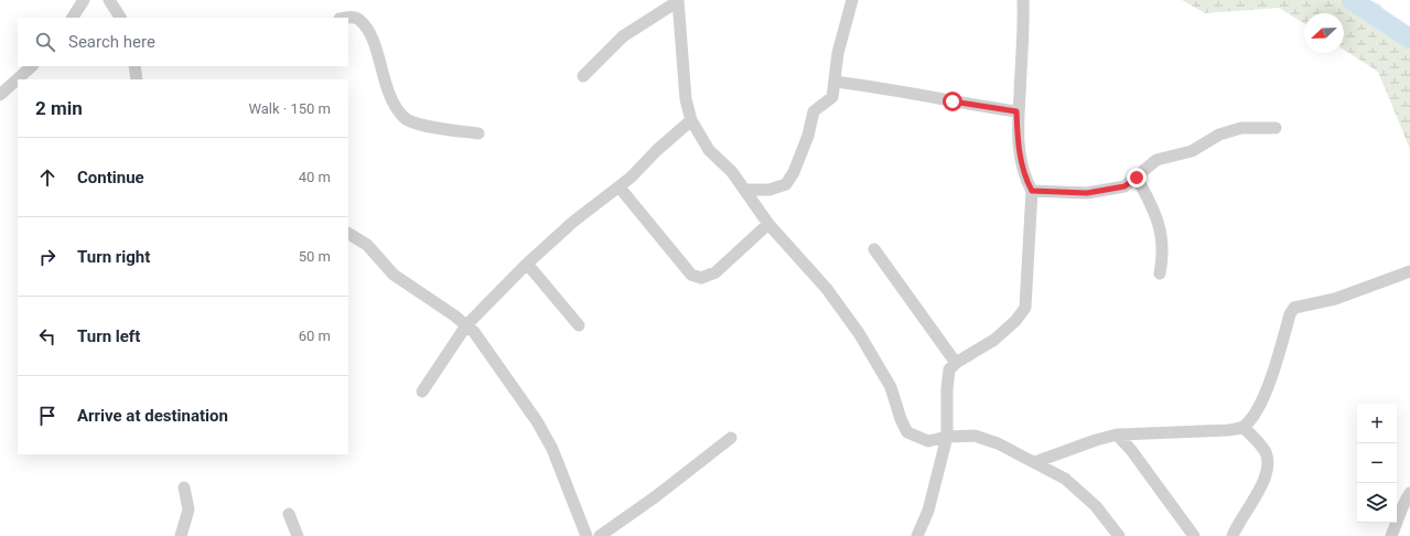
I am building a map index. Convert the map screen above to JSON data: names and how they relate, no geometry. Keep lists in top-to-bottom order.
{
  "north": "bottom left",
  "page": {
    "search": "Search here",
    "heading": ["2 min", "Walk · 150 m"],
    "list": [
      ["Continue", "40 m"],
      ["Turn right", "50 m"],
      ["Turn left", "60 m"],
      "Arrive at destination"
    ],
    "map_buttons": ["+", "−"]
  }
}
